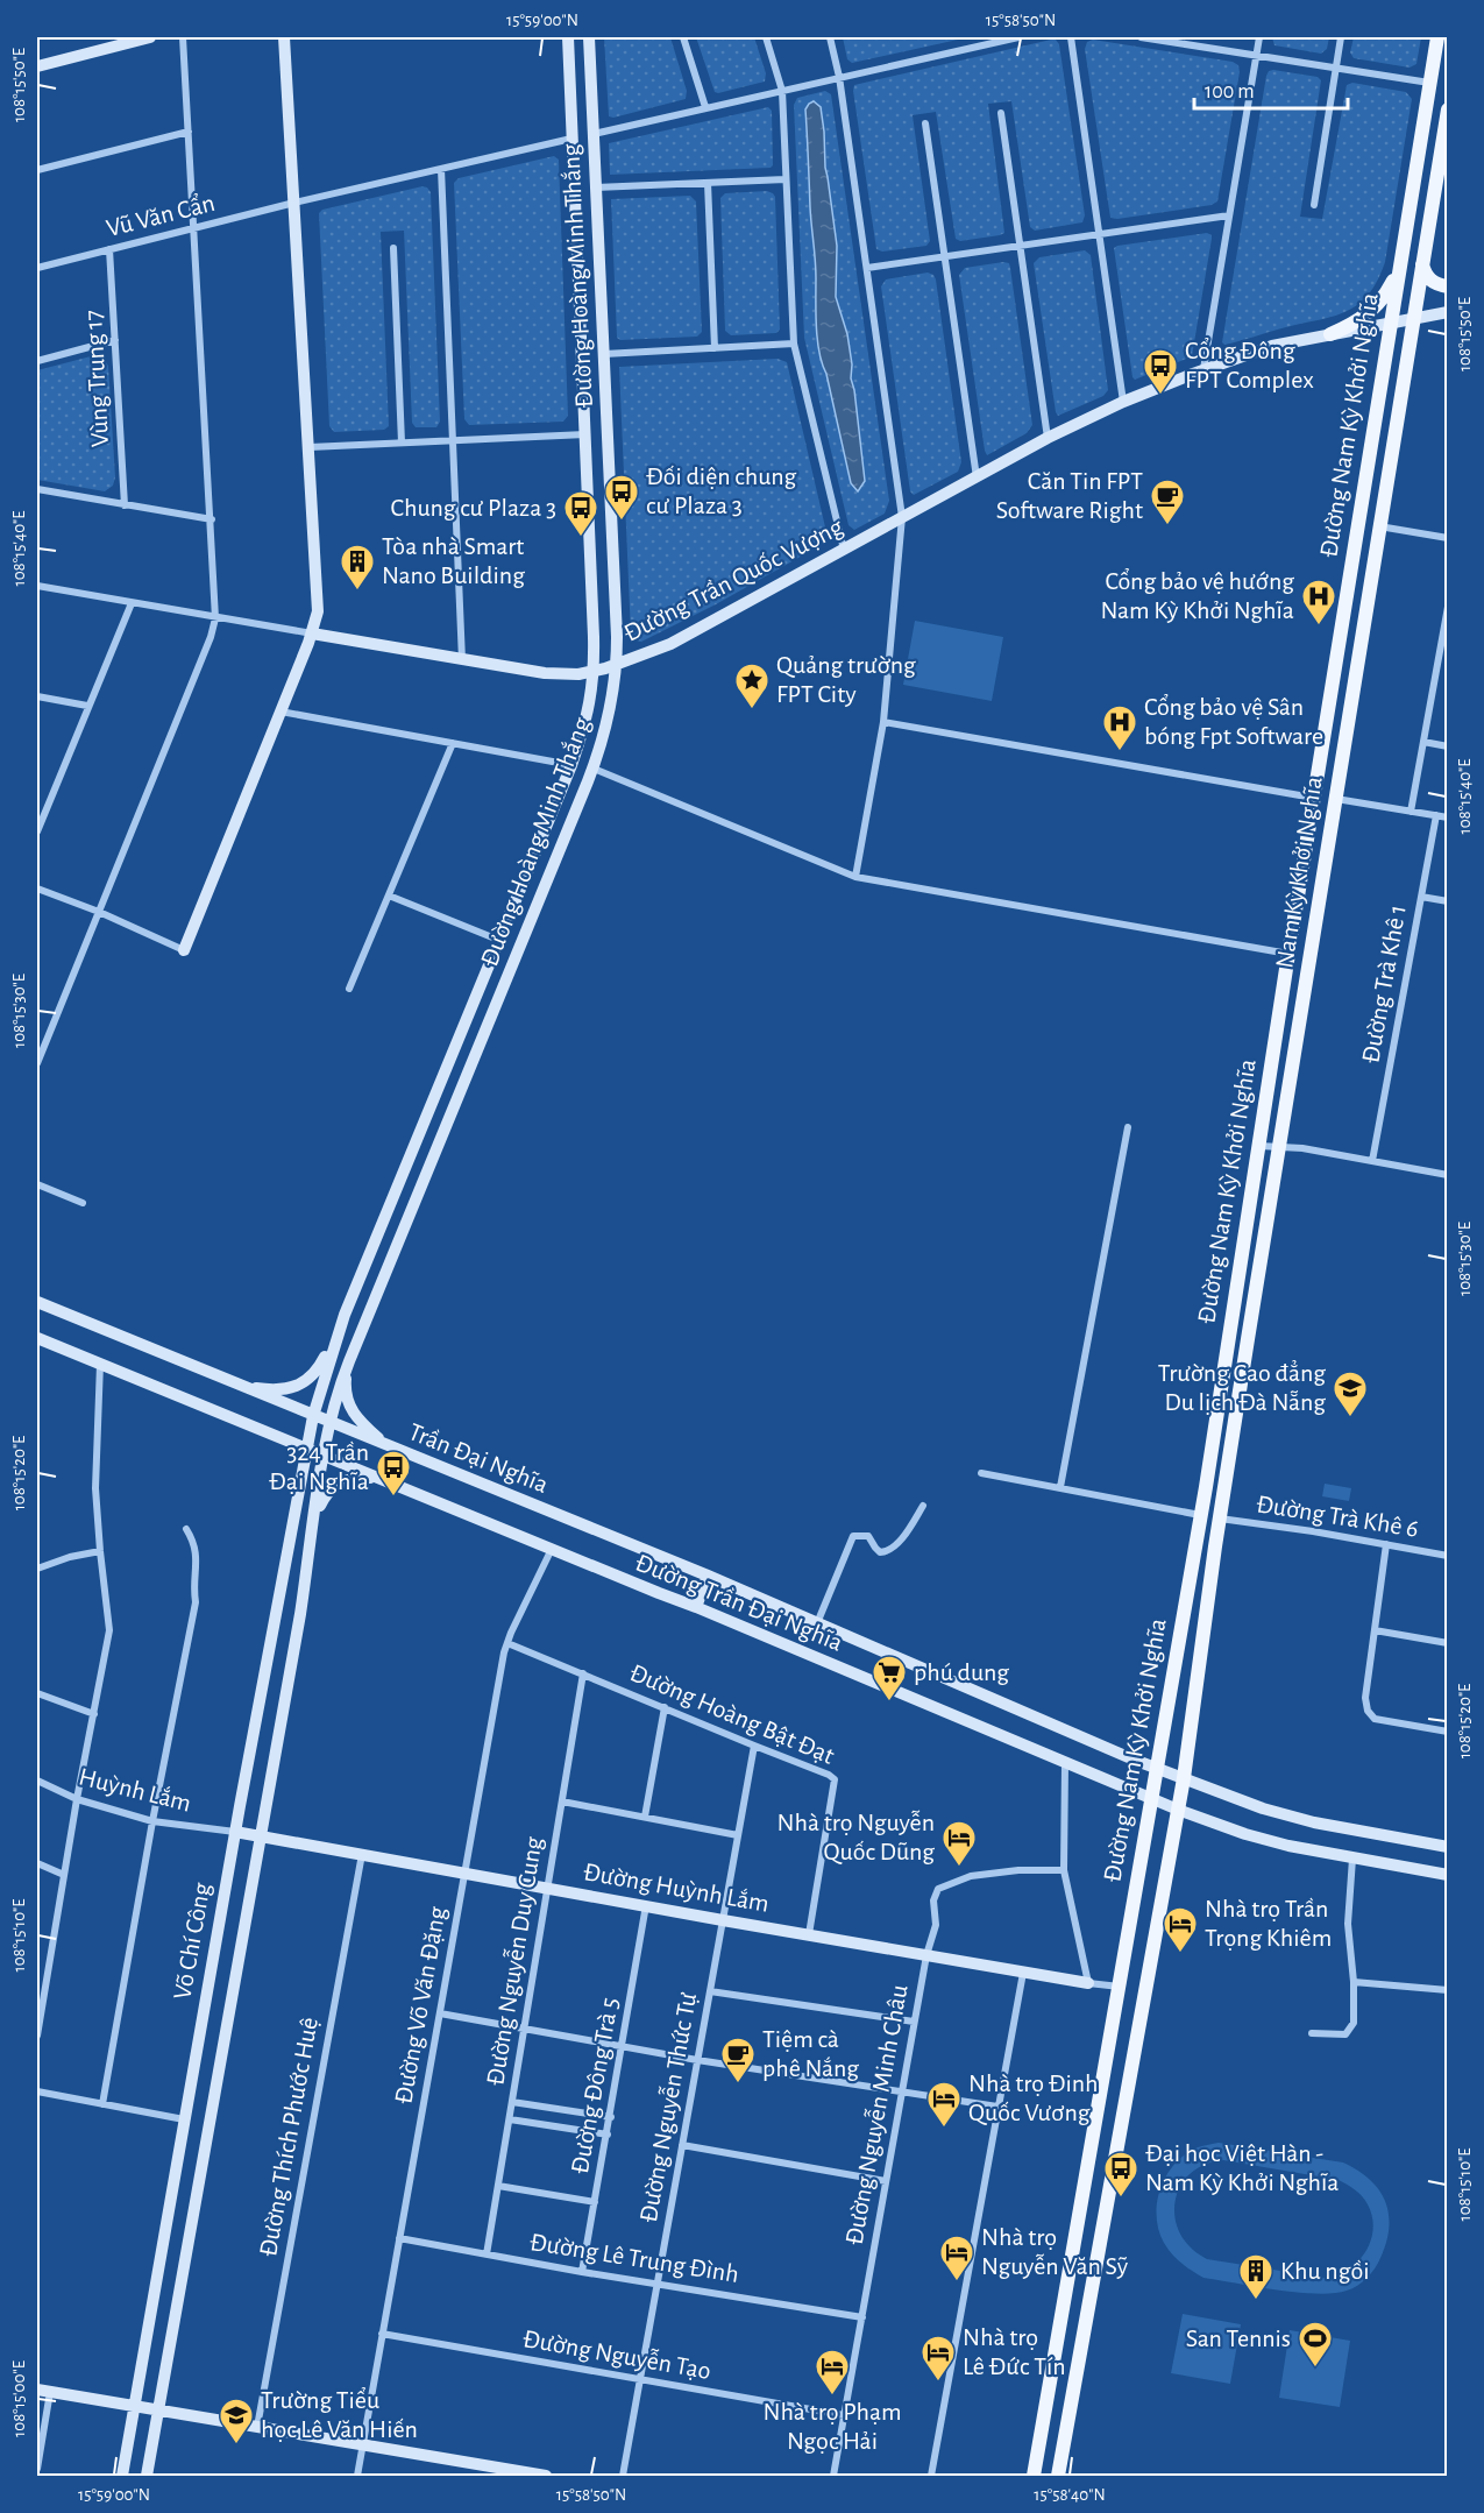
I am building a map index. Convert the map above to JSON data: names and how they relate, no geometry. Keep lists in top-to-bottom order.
{
  "streets": {
    "main road": [
      "Đường Hoàng Minh Thắng",
      "Đường Nam Kỳ Khởi Nghĩa",
      "Đường Trần Quốc Vượng",
      "Nam Kỳ Khởi Nghĩa",
      "Trần Đại Nghĩa",
      "Đường Trần Đại Nghĩa",
      "Đường Huỳnh Lắm",
      "Võ Chí Công"
    ],
    "street": [
      "Vũ Văn Cẩn",
      "Vùng Trung 17",
      "Đường Trà Khê 1",
      "Đường Trà Khê 6",
      "Đường Hoàng Bật Đạt",
      "Huỳnh Lắm",
      "Đường Nguyễn Duy Cung",
      "Đường Võ Văn Đặng",
      "Đường Đông Trà 5",
      "Đường Nguyễn Thức Tự",
      "Đường Nguyễn Minh Châu",
      "Đường Thích Phước Huệ",
      "Đường Lê Trung Đình",
      "Đường Nguyễn Tạo"
    ]
  },
  "crossings": [
    ["Vũ Văn Cẩn", "Đường Hoàng Minh Thắng"],
    ["Vũ Văn Cẩn", "Vùng Trung 17"],
    ["Đường Hoàng Minh Thắng", "Đường Trần Quốc Vượng"],
    ["Đường Hoàng Minh Thắng", "Trần Đại Nghĩa"],
    ["Đường Hoàng Minh Thắng", "Võ Chí Công"],
    ["Đường Nam Kỳ Khởi Nghĩa", "Đường Trần Quốc Vượng"],
    ["Đường Nam Kỳ Khởi Nghĩa", "Nam Kỳ Khởi Nghĩa"],
    ["Đường Nam Kỳ Khởi Nghĩa", "Trần Đại Nghĩa"],
    ["Đường Nam Kỳ Khởi Nghĩa", "Đường Trà Khê 6"],
    ["Đường Nam Kỳ Khởi Nghĩa", "Đường Trần Đại Nghĩa"],
    ["Đường Nam Kỳ Khởi Nghĩa", "Đường Huỳnh Lắm"],
    ["Đường Trần Quốc Vượng", "Nam Kỳ Khởi Nghĩa"],
    ["Nam Kỳ Khởi Nghĩa", "Đường Trà Khê 6"],
    ["Trần Đại Nghĩa", "Võ Chí Công"],
    ["Đường Trần Đại Nghĩa", "Võ Chí Công"],
    ["Đường Trần Đại Nghĩa", "Đường Võ Văn Đặng"],
    ["Đường Hoàng Bật Đạt", "Đường Huỳnh Lắm"],
    ["Đường Hoàng Bật Đạt", "Đường Nguyễn Duy Cung"],
    ["Đường Hoàng Bật Đạt", "Đường Võ Văn Đặng"],
    ["Đường Hoàng Bật Đạt", "Đường Nguyễn Thức Tự"],
    ["Huỳnh Lắm", "Đường Huỳnh Lắm"],
    ["Huỳnh Lắm", "Võ Chí Công"],
    ["Đường Huỳnh Lắm", "Võ Chí Công"],
    ["Đường Huỳnh Lắm", "Đường Nguyễn Duy Cung"],
    ["Đường Huỳnh Lắm", "Đường Võ Văn Đặng"],
    ["Đường Huỳnh Lắm", "Đường Đông Trà 5"],
    ["Đường Huỳnh Lắm", "Đường Nguyễn Thức Tự"],
    ["Đường Huỳnh Lắm", "Đường Nguyễn Minh Châu"],
    ["Đường Huỳnh Lắm", "Đường Thích Phước Huệ"],
    ["Đường Nguyễn Duy Cung", "Đường Lê Trung Đình"],
    ["Đường Võ Văn Đặng", "Đường Lê Trung Đình"],
    ["Đường Võ Văn Đặng", "Đường Nguyễn Tạo"],
    ["Đường Đông Trà 5", "Đường Lê Trung Đình"],
    ["Đường Nguyễn Thức Tự", "Đường Lê Trung Đình"],
    ["Đường Nguyễn Thức Tự", "Đường Nguyễn Tạo"],
    ["Đường Nguyễn Minh Châu", "Đường Lê Trung Đình"],
    ["Đường Nguyễn Minh Châu", "Đường Nguyễn Tạo"]
  ],
  "places": {
    "bus stop": [
      "Cổng Đông FPT Complex",
      "Đối diện chung cư Plaza 3",
      "Chung cư Plaza 3",
      "324 Trần Đại Nghĩa",
      "Đại học Việt Hàn - Nam Kỳ Khởi Nghĩa"
    ],
    "cafe": ["Căn Tin FPT Software Right", "Tiệm cà phê Nắng"],
    "building": ["Tòa nhà Smart Nano Building", "Khu ngồi"],
    "hospital": ["Cổng bảo vệ hướng Nam Kỳ Khởi Nghĩa", "Cổng bảo vệ Sân bóng Fpt Software"],
    "place": ["Quảng trường FPT City"],
    "school or university": ["Trường Cao đẳng Du lịch Đà Nẵng", "Trường Tiểu học Lê Văn Hiến"],
    "supermarket": ["phú dung"],
    "hotel": [
      "Nhà trọ Nguyễn Quốc Dũng",
      "Nhà trọ Trần Trọng Khiêm",
      "Nhà trọ Đinh Quốc Vương",
      "Nhà trọ Nguyễn Văn Sỹ",
      "Nhà trọ Lê Đức Tín",
      "Nhà trọ Phạm Ngọc Hải"
    ],
    "sports": ["San Tennis"]
  },
  "scale_bar": "100 m",
  "coordinates": [
    "15°59'00\"N",
    "15°58'50\"N",
    "108°15'50\"E",
    "108°15'40\"E",
    "108°15'30\"E",
    "108°15'20\"E",
    "108°15'10\"E",
    "108°15'00\"E",
    "15°58'40\"N"
  ]
}
